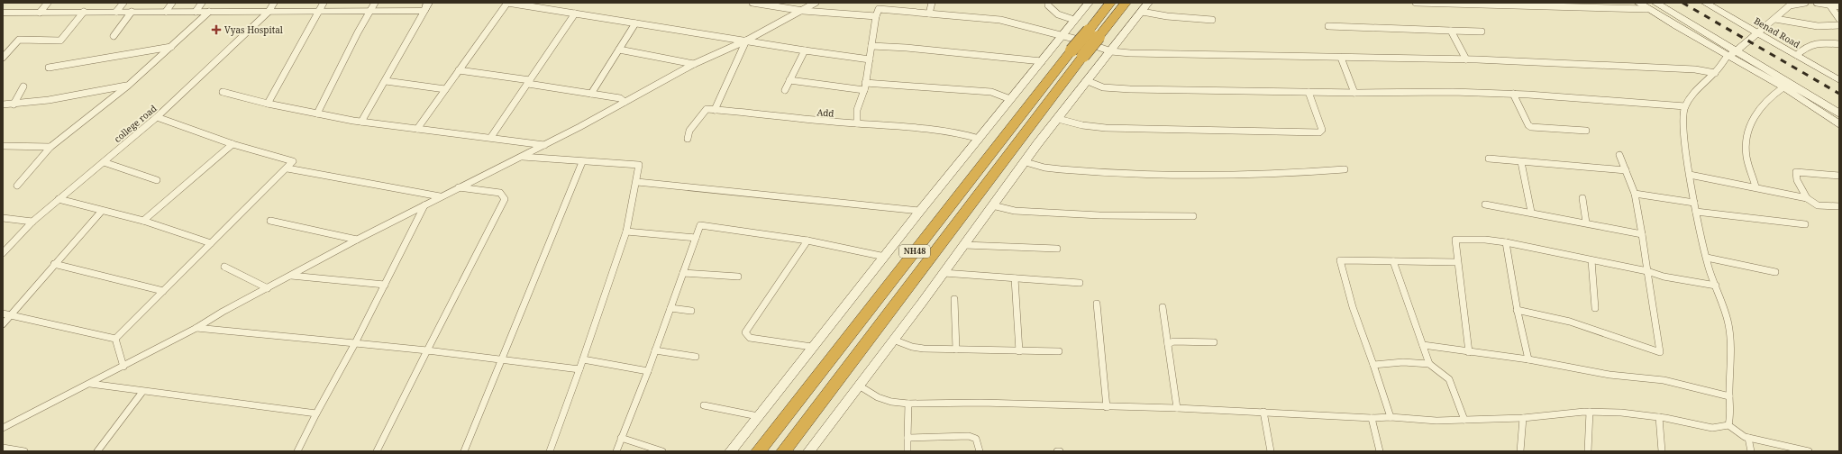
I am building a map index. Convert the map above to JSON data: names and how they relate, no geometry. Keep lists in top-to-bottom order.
{
  "streets": {
    "highway": ["NH48"],
    "main road": ["Benad Road"],
    "street": ["Add", "college road"]
  },
  "places": {
    "health": ["Vyas Hospital"]
  }
}
